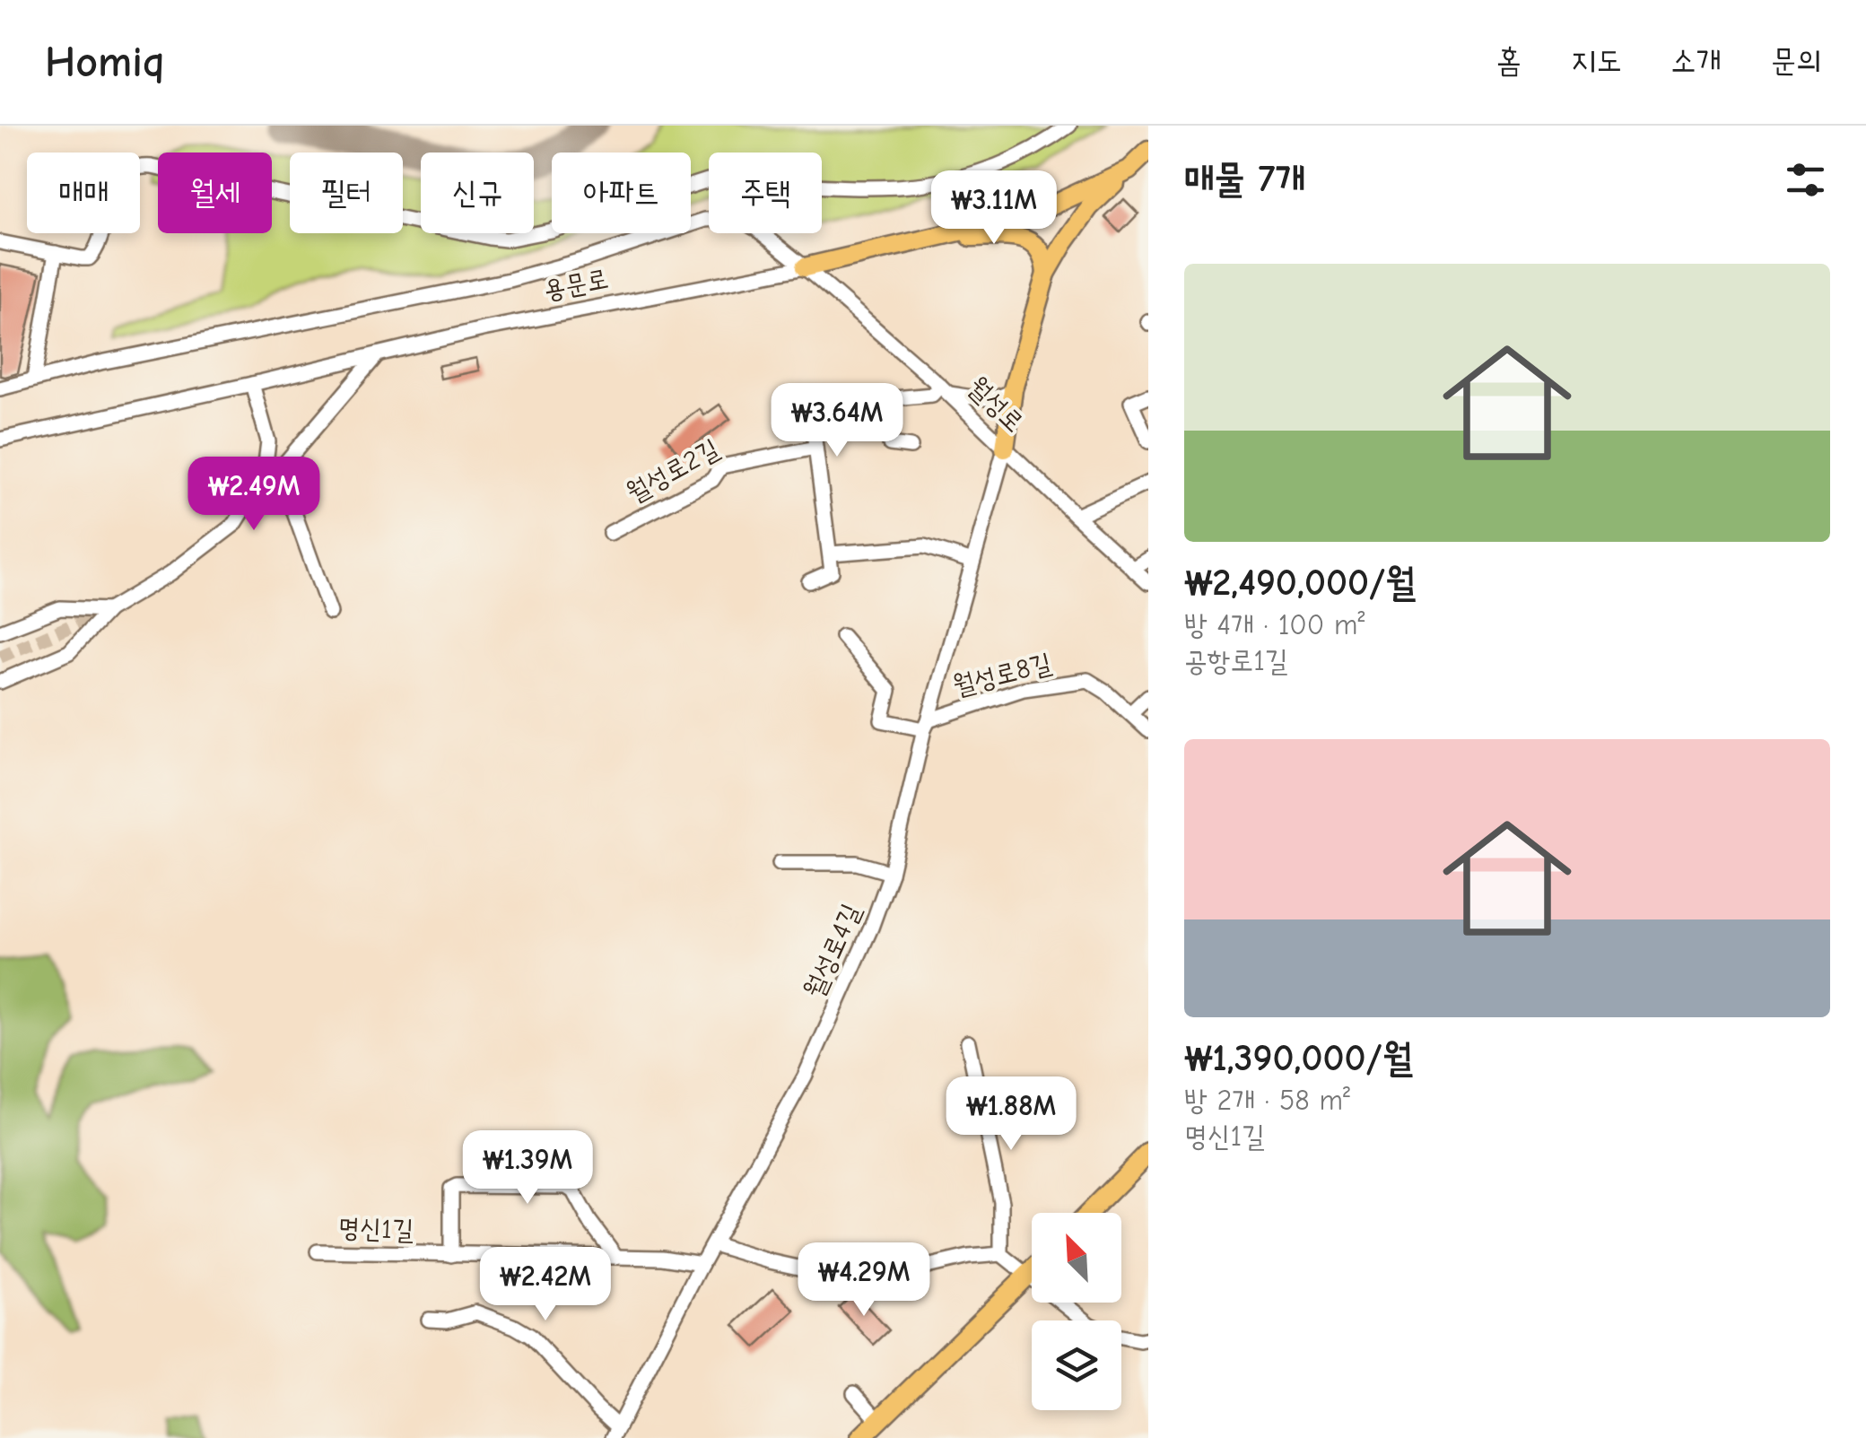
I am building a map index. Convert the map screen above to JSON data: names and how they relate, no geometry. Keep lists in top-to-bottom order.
{
  "streets": {
    "main road": ["용문로"],
    "street": [
      "월성로",
      "월성로2길",
      "월성로8길",
      "월성로4길",
      "명신1길"
    ]
  },
  "crossings": [
    ["용문로", "월성로"],
    ["월성로", "월성로4길"],
    ["월성로8길", "월성로4길"],
    ["월성로4길", "명신1길"]
  ],
  "north": "top left",
  "page": {
    "header": "Homiq",
    "nav": [
      "홈",
      "지도",
      "소개",
      "문의"
    ],
    "heading": "매물 7개",
    "chip": [
      "매매",
      "월세",
      "필터",
      "신규",
      "아파트",
      "주택"
    ],
    "price": [
      "₩3.11M",
      "₩3.64M",
      "₩2.49M",
      "₩1.88M",
      "₩1.39M",
      "₩4.29M",
      "₩2.42M"
    ],
    "list": [
      {
        "name": "₩2,490,000/월",
        "note": "방 4개 · 100 m² · 공항로1길"
      },
      {
        "name": "₩1,390,000/월",
        "note": "방 2개 · 58 m² · 명신1길"
      }
    ]
  }
}
